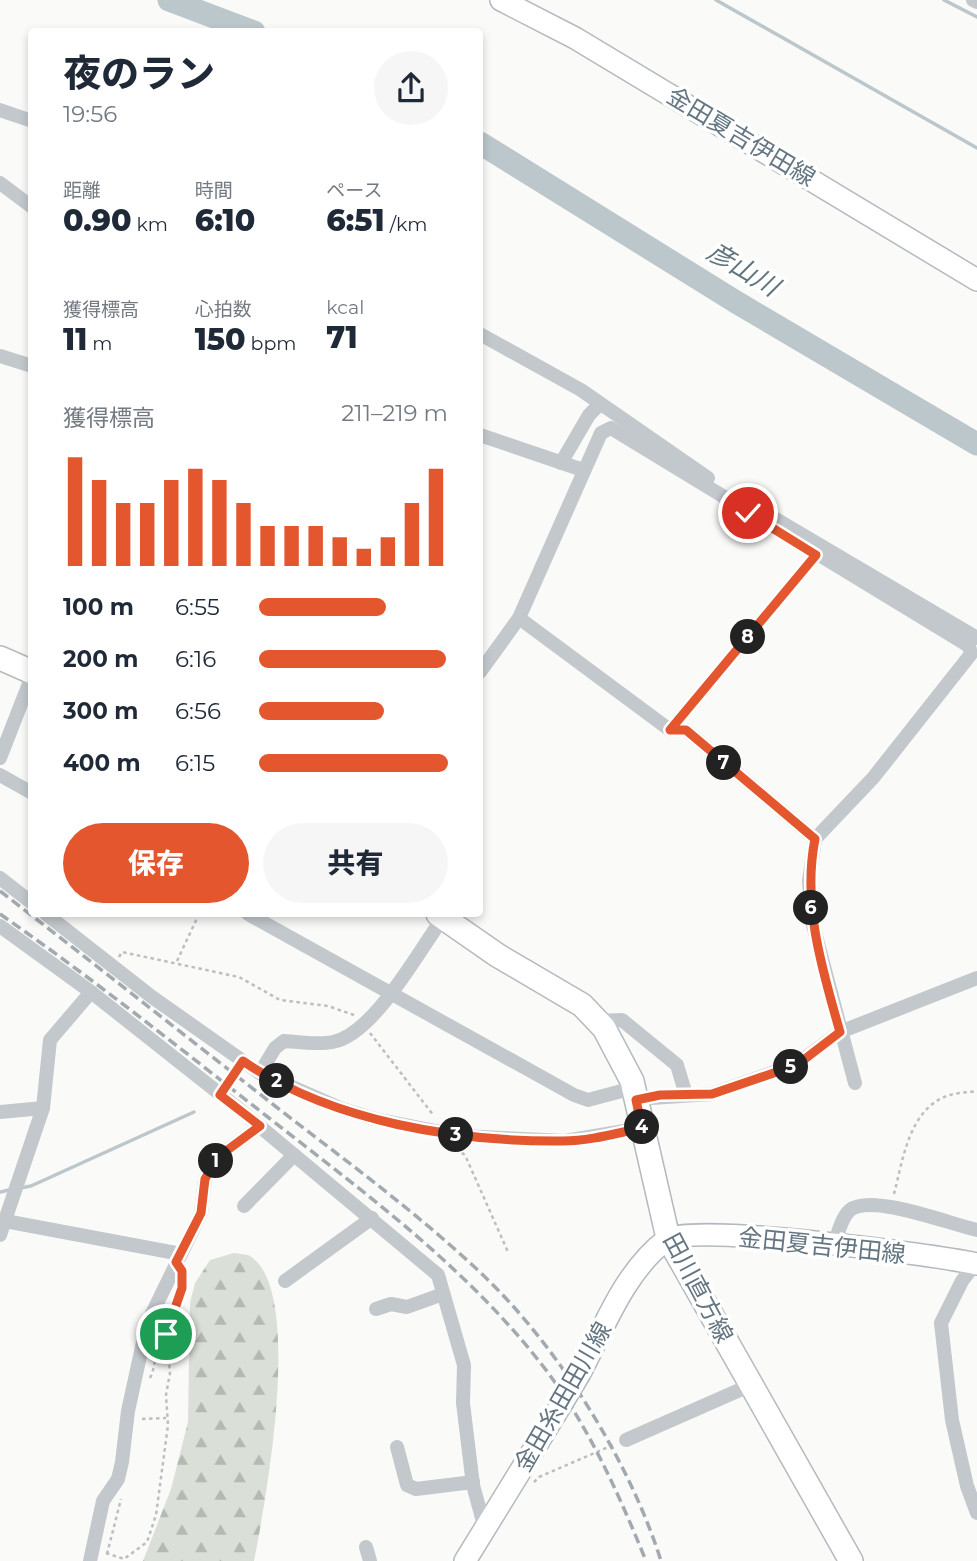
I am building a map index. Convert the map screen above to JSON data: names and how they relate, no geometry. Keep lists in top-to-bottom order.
{
  "streets": {
    "main road": ["金田夏吉伊田線", "田川直方線", "金田糸田田川線"]
  },
  "crossings": [
    ["金田夏吉伊田線", "田川直方線"],
    ["金田夏吉伊田線", "金田糸田田川線"],
    ["田川直方線", "金田糸田田川線"]
  ],
  "water": ["彦山川"],
  "page": {
    "heading": ["夜のラン", "19:56"],
    "stats": [
      ["距離", "0.90 km"],
      ["時間", "6:10"],
      ["ペース", "6:51 /km"],
      ["獲得標高", "11 m"],
      ["心拍数", "150 bpm"],
      ["kcal", "71"]
    ],
    "chart": ["獲得標高", "211–219 m"],
    "list": [
      {
        "name": "100 m",
        "note": "6:55"
      },
      {
        "name": "200 m",
        "note": "6:16"
      },
      {
        "name": "300 m",
        "note": "6:56"
      },
      {
        "name": "400 m",
        "note": "6:15"
      }
    ],
    "pins": [
      "8",
      "7",
      "6",
      "5",
      "2",
      "4",
      "3",
      "1"
    ],
    "buttons": ["保存", "共有"]
  }
}
